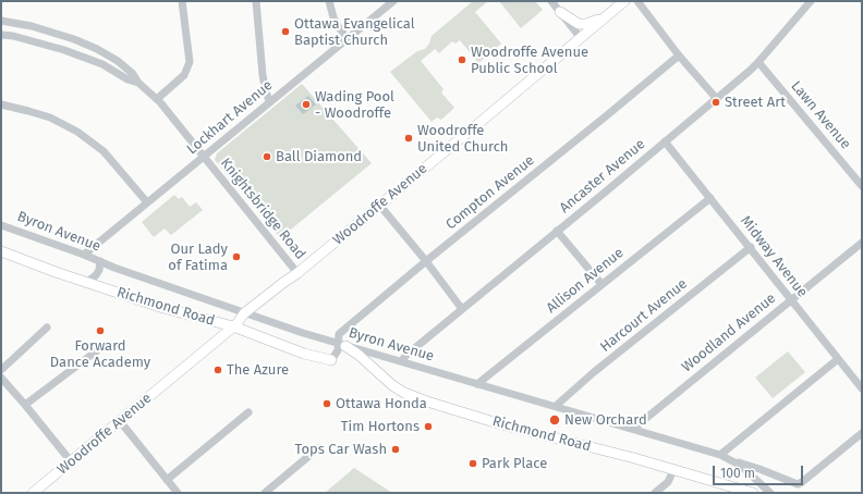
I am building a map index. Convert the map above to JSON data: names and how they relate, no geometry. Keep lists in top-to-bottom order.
{
  "streets": {
    "main road": ["Woodroffe Avenue", "Richmond Road"],
    "street": [
      "Lawn Avenue",
      "Lockhart Avenue",
      "Ancaster Avenue",
      "Compton Avenue",
      "Knightsbridge Road",
      "Byron Avenue",
      "Midway Avenue",
      "Allison Avenue",
      "Harcourt Avenue",
      "Woodland Avenue"
    ]
  },
  "crossings": [
    ["Lawn Avenue", "Ancaster Avenue"],
    ["Lockhart Avenue", "Knightsbridge Road"],
    ["Lockhart Avenue", "Byron Avenue"],
    ["Ancaster Avenue", "Byron Avenue"],
    ["Ancaster Avenue", "Midway Avenue"],
    ["Compton Avenue", "Byron Avenue"],
    ["Compton Avenue", "Richmond Road"],
    ["Woodroffe Avenue", "Knightsbridge Road"],
    ["Woodroffe Avenue", "Byron Avenue"],
    ["Woodroffe Avenue", "Richmond Road"],
    ["Byron Avenue", "Allison Avenue"],
    ["Byron Avenue", "Richmond Road"],
    ["Byron Avenue", "Harcourt Avenue"],
    ["Byron Avenue", "Woodland Avenue"],
    ["Midway Avenue", "Allison Avenue"],
    ["Midway Avenue", "Harcourt Avenue"],
    ["Midway Avenue", "Woodland Avenue"]
  ],
  "places": [
    "Ottawa Evangelical Baptist Church",
    "Woodroffe Avenue Public School",
    "Street Art",
    "Wading Pool - Woodroffe",
    "Woodroffe United Church",
    "Ball Diamond",
    "Our Lady of Fatima",
    "Forward Dance Academy",
    "The Azure",
    "Ottawa Honda",
    "New Orchard",
    "Tim Hortons",
    "Tops Car Wash",
    "Park Place"
  ],
  "scale_bar": "100 m"
}
